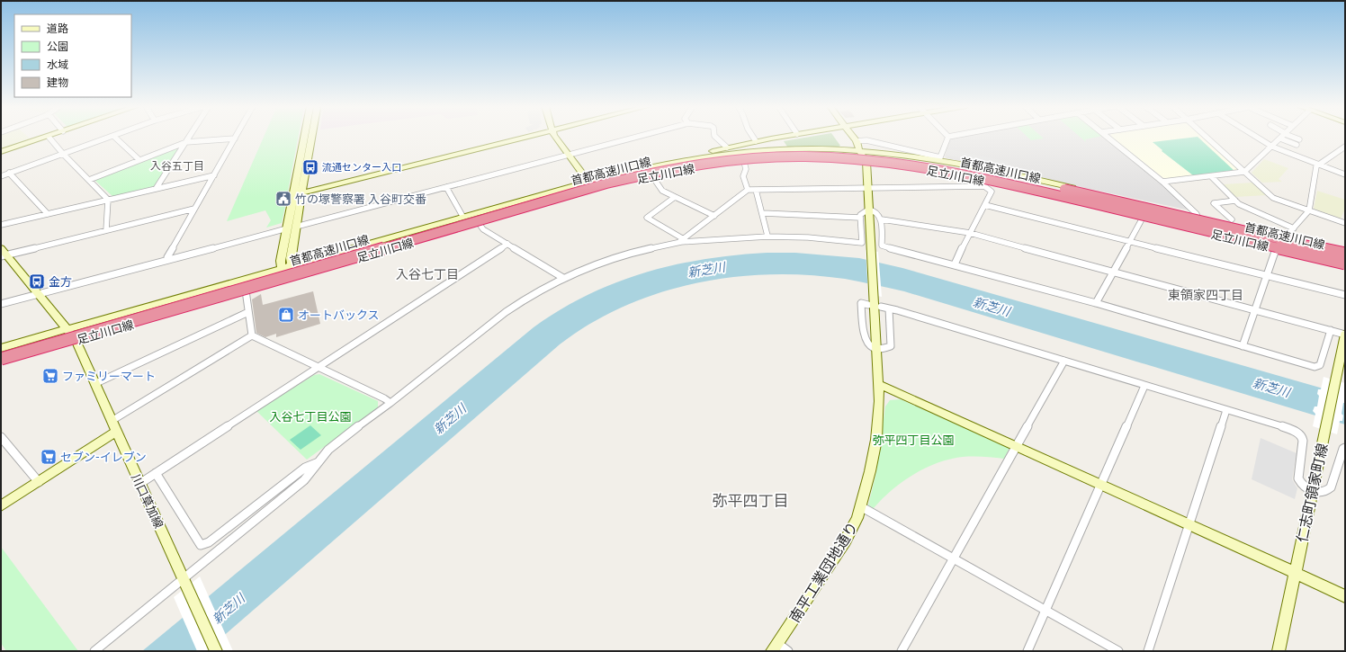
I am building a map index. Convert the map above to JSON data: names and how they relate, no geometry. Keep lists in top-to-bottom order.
{
  "streets": {
    "highway": ["首都高速川口線"],
    "main road": [
      "足立川口線",
      "仁志町領家町線",
      "川口草加線",
      "南平工業団地通り"
    ]
  },
  "crossings": [
    ["首都高速川口線", "足立川口線"],
    ["足立川口線", "川口草加線"]
  ],
  "districts": [
    "入谷五丁目",
    "入谷七丁目",
    "東領家四丁目",
    "弥平四丁目"
  ],
  "water": ["新芝川"],
  "parks": ["入谷七丁目公園", "弥平四丁目公園"],
  "places": {
    "bus stop": ["流通センター入口", "金方"],
    "public building": ["竹の塚警察署 入谷町交番"],
    "shop": ["オートバックス"],
    "supermarket": ["ファミリーマート", "セブン-イレブン"]
  },
  "legend": [
    "道路",
    "公園",
    "水域",
    "建物"
  ]
}
